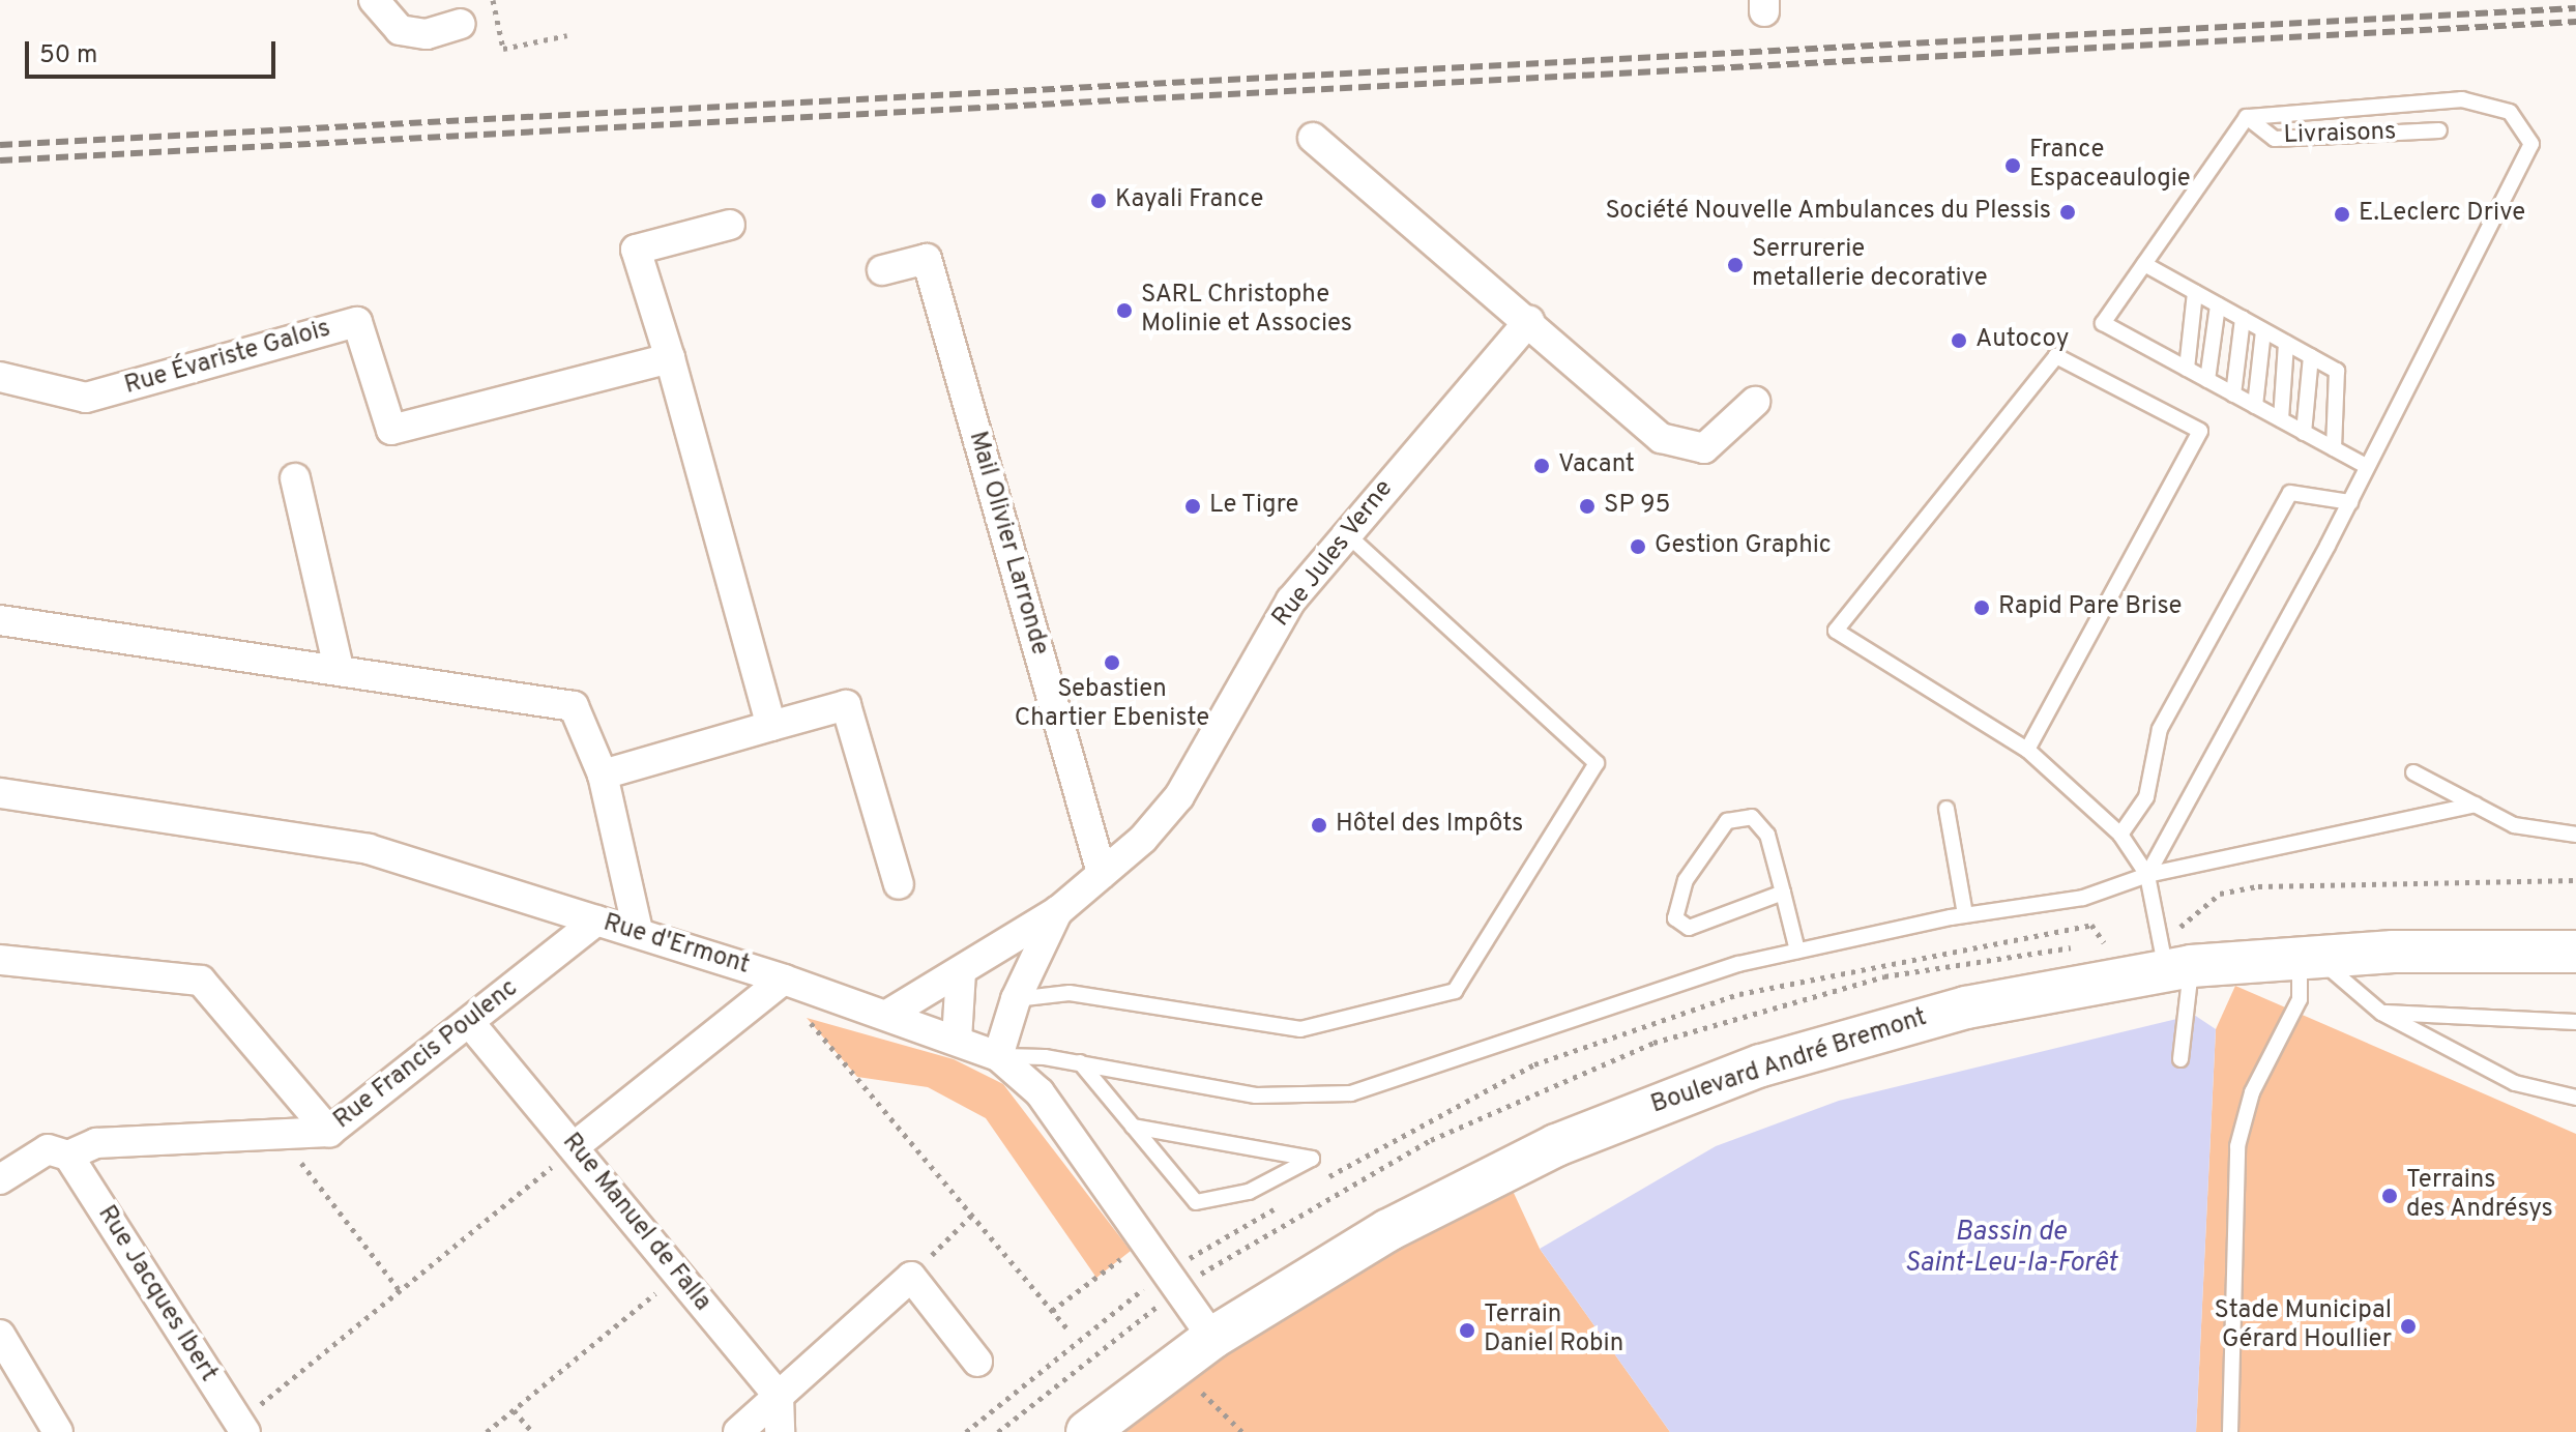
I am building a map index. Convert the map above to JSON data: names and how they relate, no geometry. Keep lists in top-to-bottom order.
{
  "streets": {
    "street": [
      "Rue Évariste Galois",
      "Mail Olivier Larronde",
      "Rue Jules Verne",
      "Rue d'Ermont",
      "Rue Francis Poulenc",
      "Boulevard André Bremont",
      "Rue Manuel de Falla",
      "Rue Jacques Ibert"
    ],
    "lane": ["Livraisons"]
  },
  "crossings": [
    ["Mail Olivier Larronde", "Rue Jules Verne"],
    ["Rue Jules Verne", "Rue d'Ermont"],
    ["Rue d'Ermont", "Rue Francis Poulenc"],
    ["Rue d'Ermont", "Boulevard André Bremont"],
    ["Rue Francis Poulenc", "Rue Manuel de Falla"],
    ["Rue Francis Poulenc", "Rue Jacques Ibert"]
  ],
  "water": ["Bassin de Saint-Leu-la-Forêt"],
  "places": [
    "France Espaceaulogie",
    "Kayali France",
    "Société Nouvelle Ambulances du Plessis",
    "E.Leclerc Drive",
    "Serrurerie metallerie decorative",
    "SARL Christophe Molinie et Associes",
    "Autocoy",
    "Vacant",
    "Le Tigre",
    "SP 95",
    "Gestion Graphic",
    "Rapid Pare Brise",
    "Sebastien Chartier Ebeniste",
    "Hôtel des Impôts",
    "Terrains des Andrésys",
    "Stade Municipal Gérard Houllier",
    "Terrain Daniel Robin"
  ],
  "scale_bar": "50 m"
}
